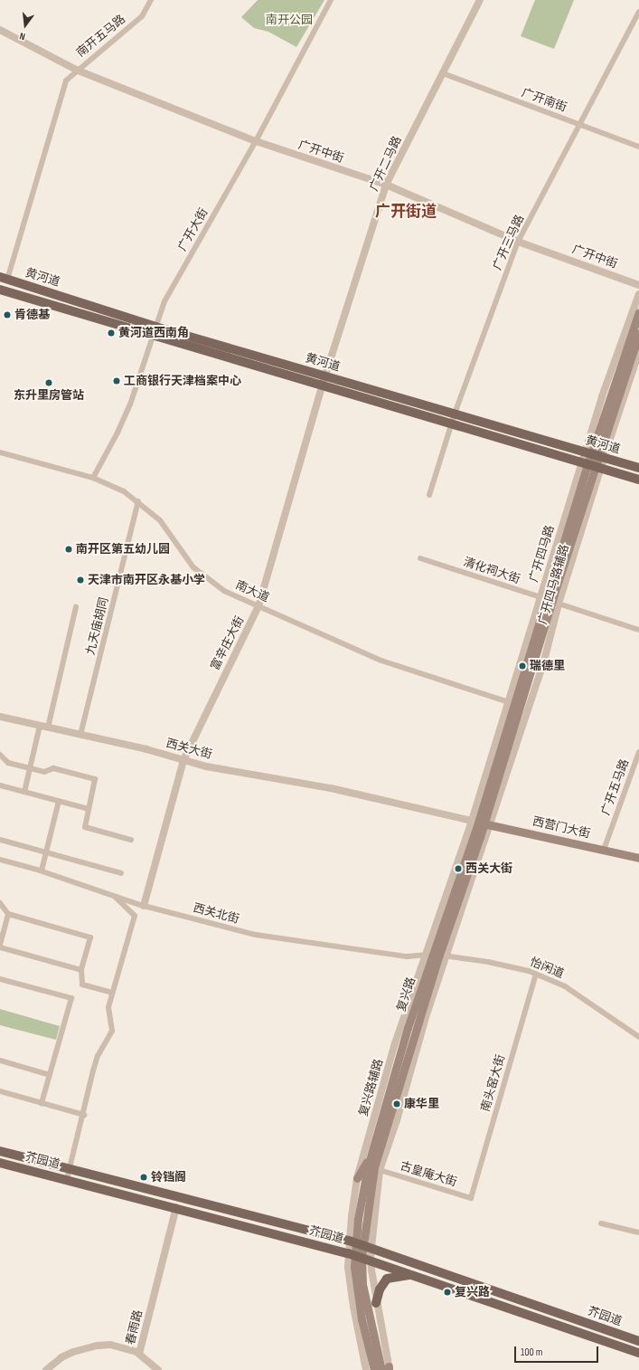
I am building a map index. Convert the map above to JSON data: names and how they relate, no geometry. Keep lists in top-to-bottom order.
{
  "streets": {
    "main road": [
      "黄河道",
      "广开四马路",
      "西营门大街",
      "复兴路",
      "芥园道"
    ],
    "street": [
      "南开五马路",
      "广开南街",
      "广开中街",
      "广开二马路",
      "广开大街",
      "广开三马路",
      "清化祠大街",
      "广开四马路辅路",
      "南大道",
      "九天庙胡同",
      "富辛庄大街",
      "西关大街",
      "广开五马路",
      "西关北街",
      "怡闲道",
      "南头窑大街",
      "复兴路辅路",
      "古皇庵大街",
      "春雨路"
    ]
  },
  "crossings": [
    ["南开五马路", "广开中街"],
    ["南开五马路", "黄河道"],
    ["广开南街", "广开二马路"],
    ["广开南街", "广开三马路"],
    ["广开中街", "广开二马路"],
    ["广开中街", "广开大街"],
    ["广开中街", "广开三马路"],
    ["广开二马路", "黄河道"],
    ["广开二马路", "富辛庄大街"],
    ["广开大街", "黄河道"],
    ["广开大街", "南大道"],
    ["广开三马路", "黄河道"],
    ["黄河道", "广开四马路"],
    ["黄河道", "广开四马路辅路"],
    ["黄河道", "富辛庄大街"],
    ["广开四马路", "清化祠大街"],
    ["广开四马路", "广开四马路辅路"],
    ["广开四马路", "南大道"],
    ["广开四马路", "西关大街"],
    ["广开四马路", "西营门大街"],
    ["广开四马路", "复兴路"],
    ["广开四马路", "复兴路辅路"],
    ["清化祠大街", "广开四马路辅路"],
    ["广开四马路辅路", "南大道"],
    ["广开四马路辅路", "西关大街"],
    ["广开四马路辅路", "西营门大街"],
    ["广开四马路辅路", "复兴路"],
    ["广开四马路辅路", "复兴路辅路"],
    ["南大道", "九天庙胡同"],
    ["南大道", "富辛庄大街"],
    ["九天庙胡同", "西关大街"],
    ["富辛庄大街", "西关大街"],
    ["富辛庄大街", "西关北街"],
    ["西关大街", "西营门大街"],
    ["西关大街", "复兴路"],
    ["西关大街", "复兴路辅路"],
    ["广开五马路", "西营门大街"],
    ["西营门大街", "复兴路"],
    ["西营门大街", "复兴路辅路"],
    ["西关北街", "怡闲道"],
    ["西关北街", "复兴路"],
    ["西关北街", "复兴路辅路"],
    ["怡闲道", "复兴路"],
    ["怡闲道", "南头窑大街"],
    ["怡闲道", "复兴路辅路"],
    ["复兴路", "复兴路辅路"],
    ["复兴路", "芥园道"],
    ["南头窑大街", "古皇庵大街"],
    ["复兴路辅路", "芥园道"],
    ["复兴路辅路", "古皇庵大街"],
    ["芥园道", "春雨路"]
  ],
  "districts": ["广开街道"],
  "parks": ["南开公园"],
  "places": [
    "肯德基",
    "黄河道西南角",
    "工商银行天津档案中心",
    "东升里房管站",
    "南开区第五幼儿园",
    "天津市南开区永基小学",
    "瑞德里",
    "西关大街",
    "康华里",
    "铃铛阁",
    "复兴路"
  ],
  "scale_bar": "100 m",
  "north": "bottom"
}
